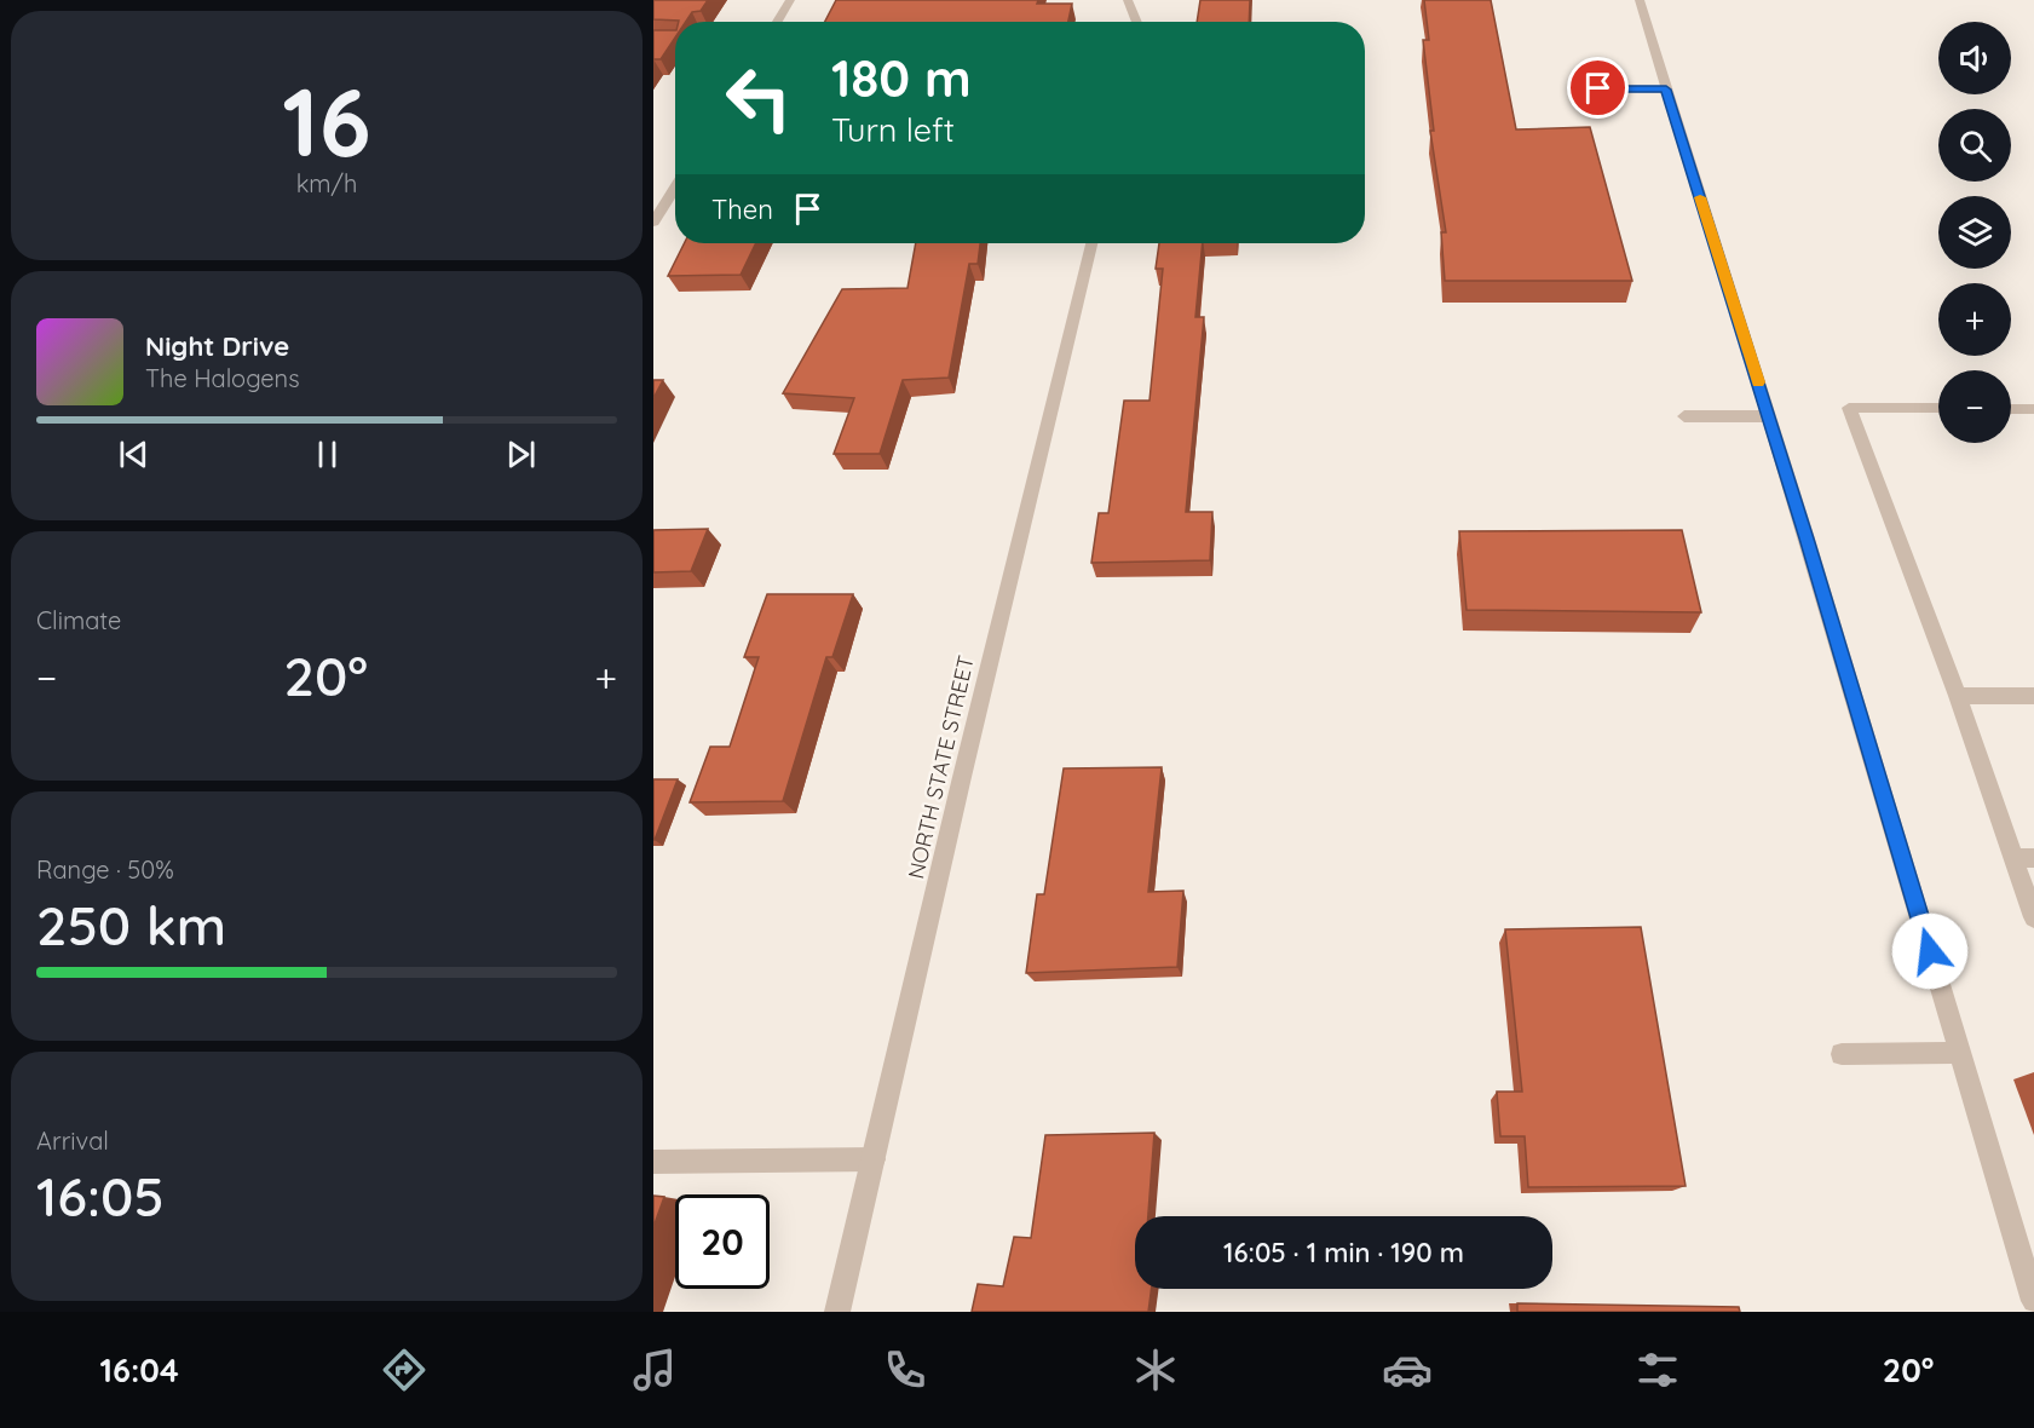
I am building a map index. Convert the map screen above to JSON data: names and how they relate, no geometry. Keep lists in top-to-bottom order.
{
  "streets": {
    "street": ["NORTH STATE STREET"]
  },
  "page": {
    "tile": [
      ["16", "km/h"],
      "Climate",
      ["Range · 50%", "250 km"],
      ["Arrival", "16:05"]
    ],
    "map_buttons": ["+", "−"],
    "turn": ["180 m", "Turn left"],
    "then": "Then",
    "song": ["Night Drive", "The Halogens"],
    "heat": ["−", "20°", "+"],
    "limit": "20",
    "trip": "16:05 · 1 min · 190 m",
    "tabs": ["16:04", "20°"]
  }
}
